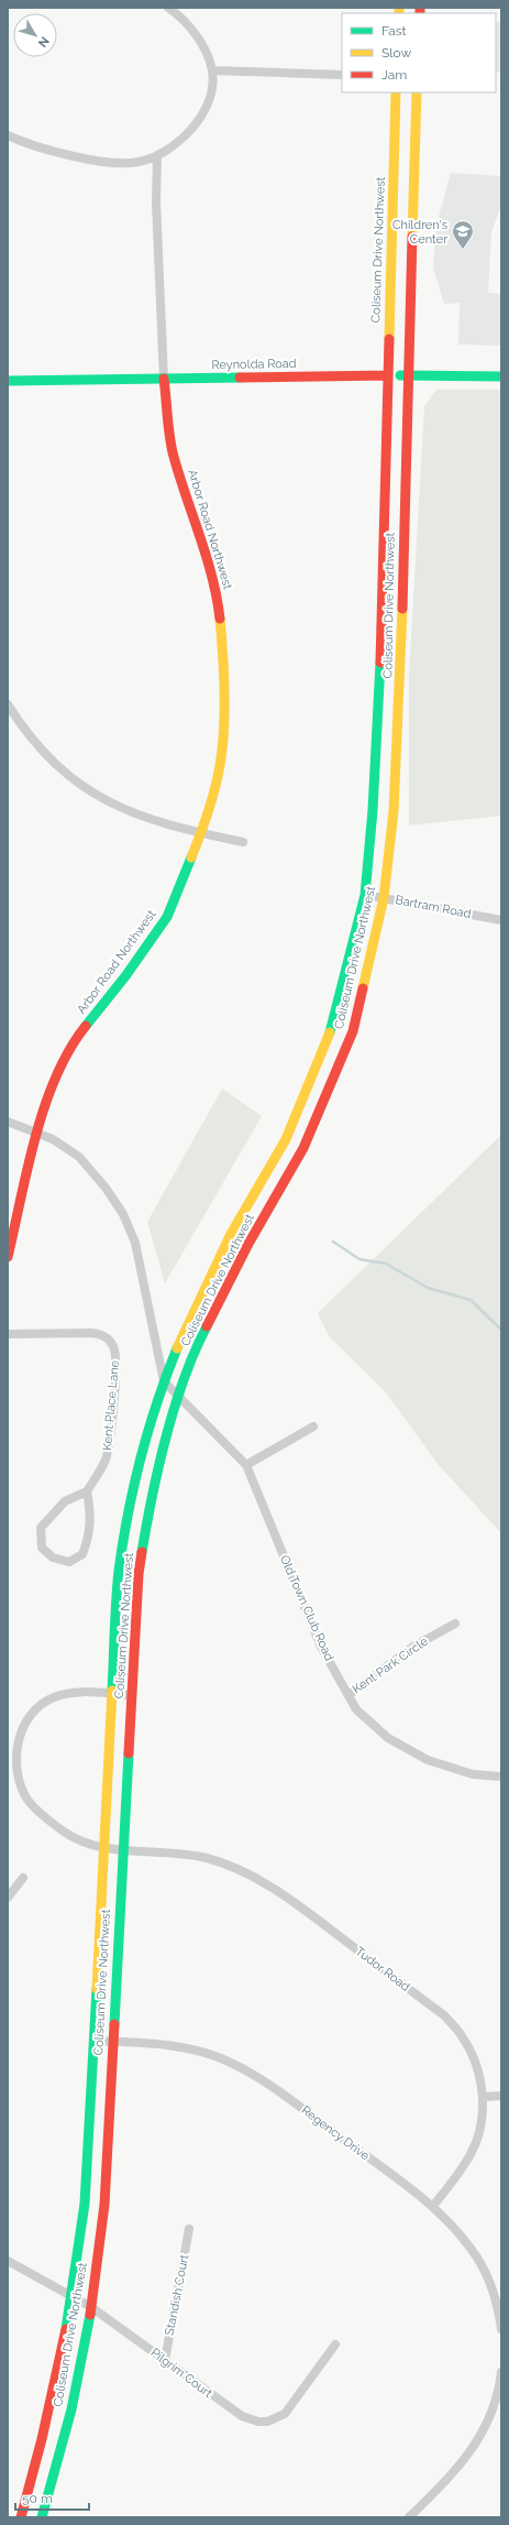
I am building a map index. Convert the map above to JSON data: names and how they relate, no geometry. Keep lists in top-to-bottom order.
{
  "streets": {
    "main road": ["Coliseum Drive Northwest", "Reynolda Road", "Arbor Road Northwest"],
    "street": [
      "Bartram Road",
      "Kent Place Lane",
      "Old Town Club Road",
      "Kent Park Circle",
      "Tudor Road",
      "Regency Drive",
      "Standish Court",
      "Pilgrim Court"
    ]
  },
  "crossings": [
    ["Coliseum Drive Northwest", "Reynolda Road"],
    ["Coliseum Drive Northwest", "Bartram Road"],
    ["Coliseum Drive Northwest", "Old Town Club Road"],
    ["Coliseum Drive Northwest", "Tudor Road"],
    ["Coliseum Drive Northwest", "Regency Drive"],
    ["Coliseum Drive Northwest", "Pilgrim Court"],
    ["Reynolda Road", "Arbor Road Northwest"],
    ["Old Town Club Road", "Kent Park Circle"],
    ["Tudor Road", "Regency Drive"],
    ["Standish Court", "Pilgrim Court"]
  ],
  "places": {
    "school or university": ["Children's Center"]
  },
  "legend": ["Fast", "Slow", "Jam"],
  "scale_bar": "50 m",
  "north": "bottom right"
}
